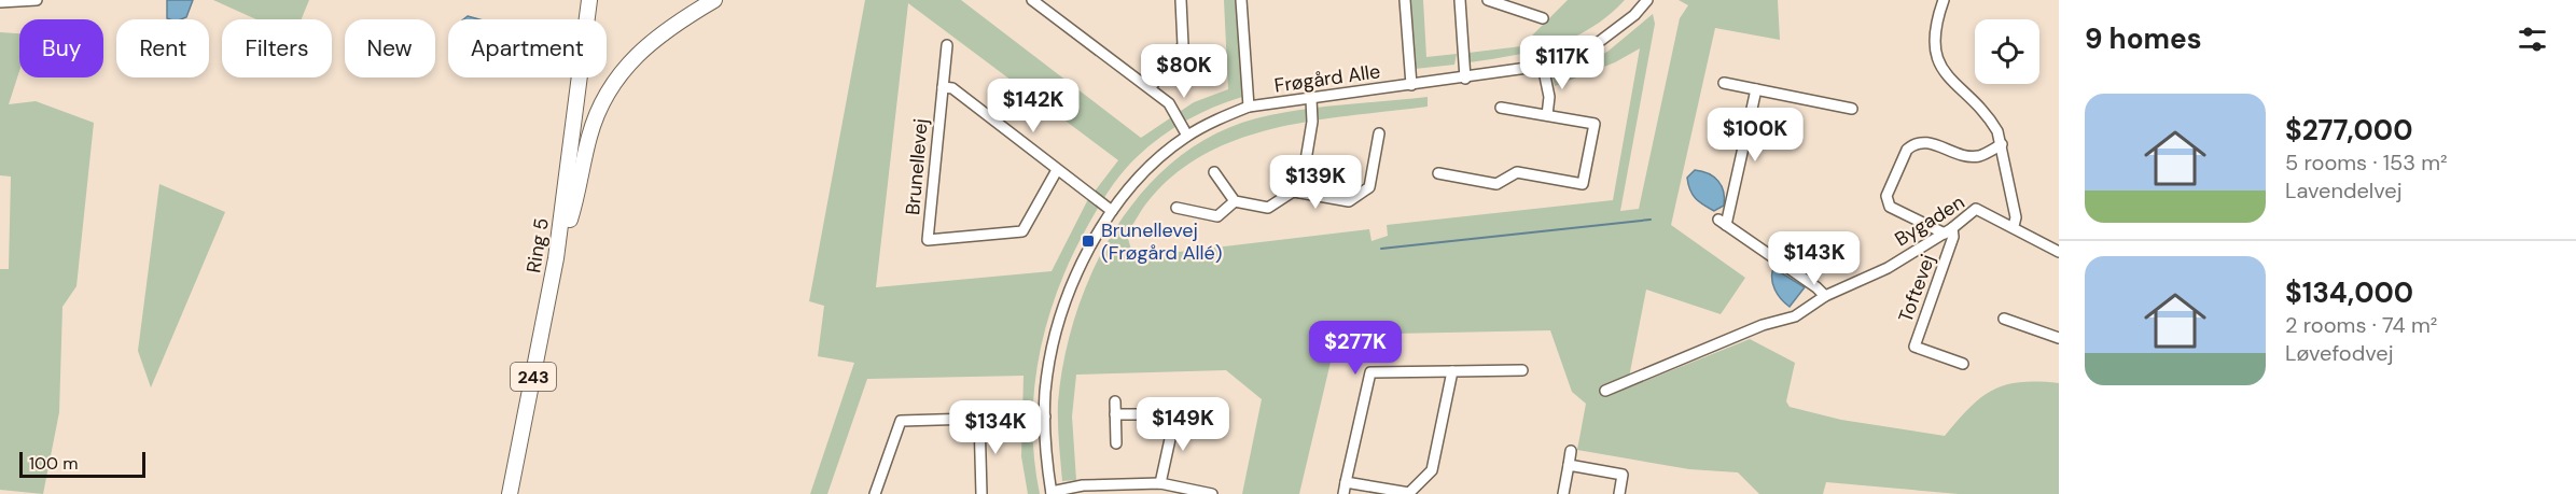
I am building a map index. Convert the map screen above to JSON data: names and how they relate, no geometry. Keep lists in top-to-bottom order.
{
  "streets": {
    "highway": ["Ring 5", "243"],
    "street": [
      "Frøgård Alle",
      "Brunellevej",
      "Bygaden",
      "Toftevej"
    ]
  },
  "crossings": [
    ["Bygaden", "Toftevej"]
  ],
  "places": {
    "transit": ["Brunellevej (Frøgård Allé)"]
  },
  "scale_bar": "100 m",
  "page": {
    "heading": "9 homes",
    "chip": [
      "Buy",
      "Rent",
      "Filters",
      "New",
      "Apartment"
    ],
    "price": [
      "$117K",
      "$80K",
      "$142K",
      "$100K",
      "$139K",
      "$143K",
      "$277K",
      "$149K",
      "$134K"
    ],
    "list": [
      {
        "name": "$277,000",
        "note": "5 rooms · 153 m² · Lavendelvej"
      },
      {
        "name": "$134,000",
        "note": "2 rooms · 74 m² · Løvefodvej"
      }
    ],
    "scale": "100 m"
  }
}
